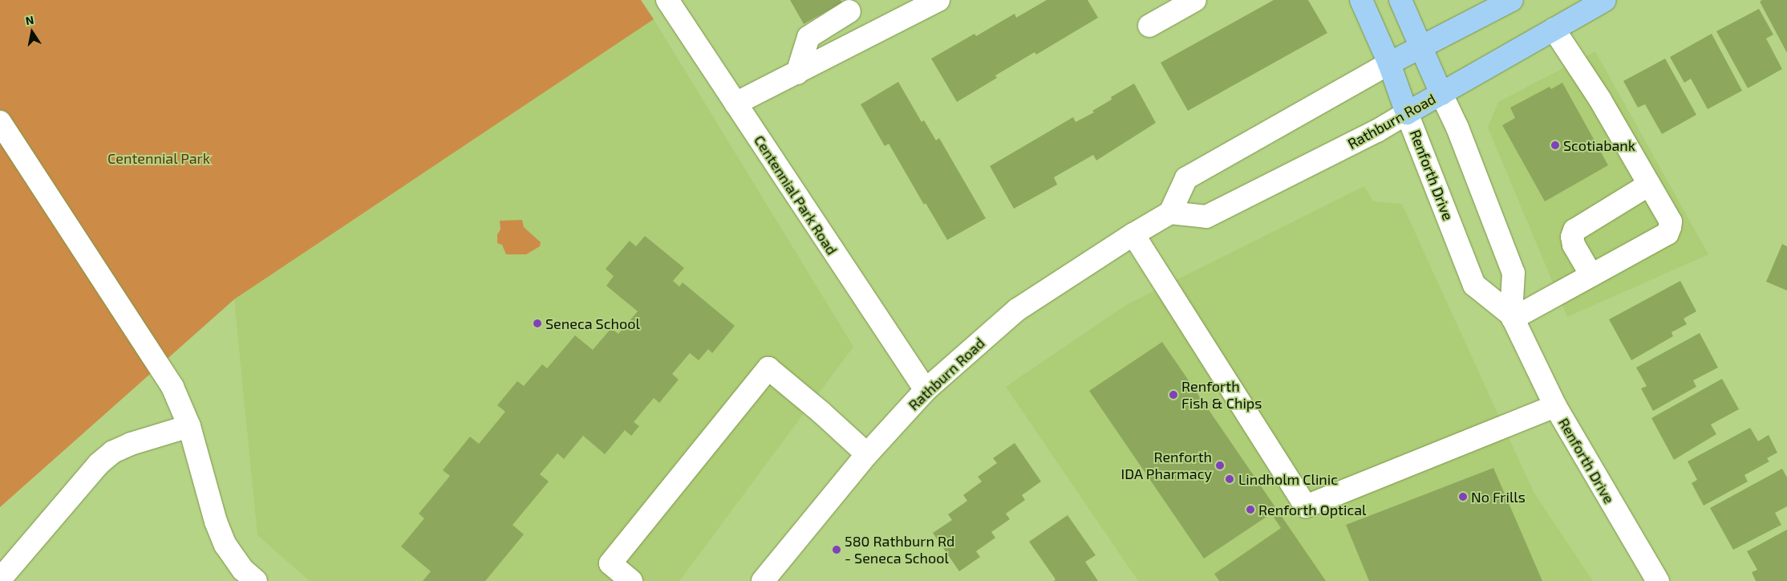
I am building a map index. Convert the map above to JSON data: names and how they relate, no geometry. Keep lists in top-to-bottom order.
{
  "streets": {
    "main road": ["Rathburn Road", "Renforth Drive"],
    "street": ["Centennial Park Road"]
  },
  "crossings": [
    ["Rathburn Road", "Renforth Drive"],
    ["Rathburn Road", "Centennial Park Road"]
  ],
  "parks": ["Centennial Park"],
  "places": [
    "Scotiabank",
    "Seneca School",
    "Renforth Fish & Chips",
    "Renforth IDA Pharmacy",
    "Lindholm Clinic",
    "No Frills",
    "Renforth Optical",
    "580 Rathburn Rd - Seneca School"
  ],
  "north": "top"
}
